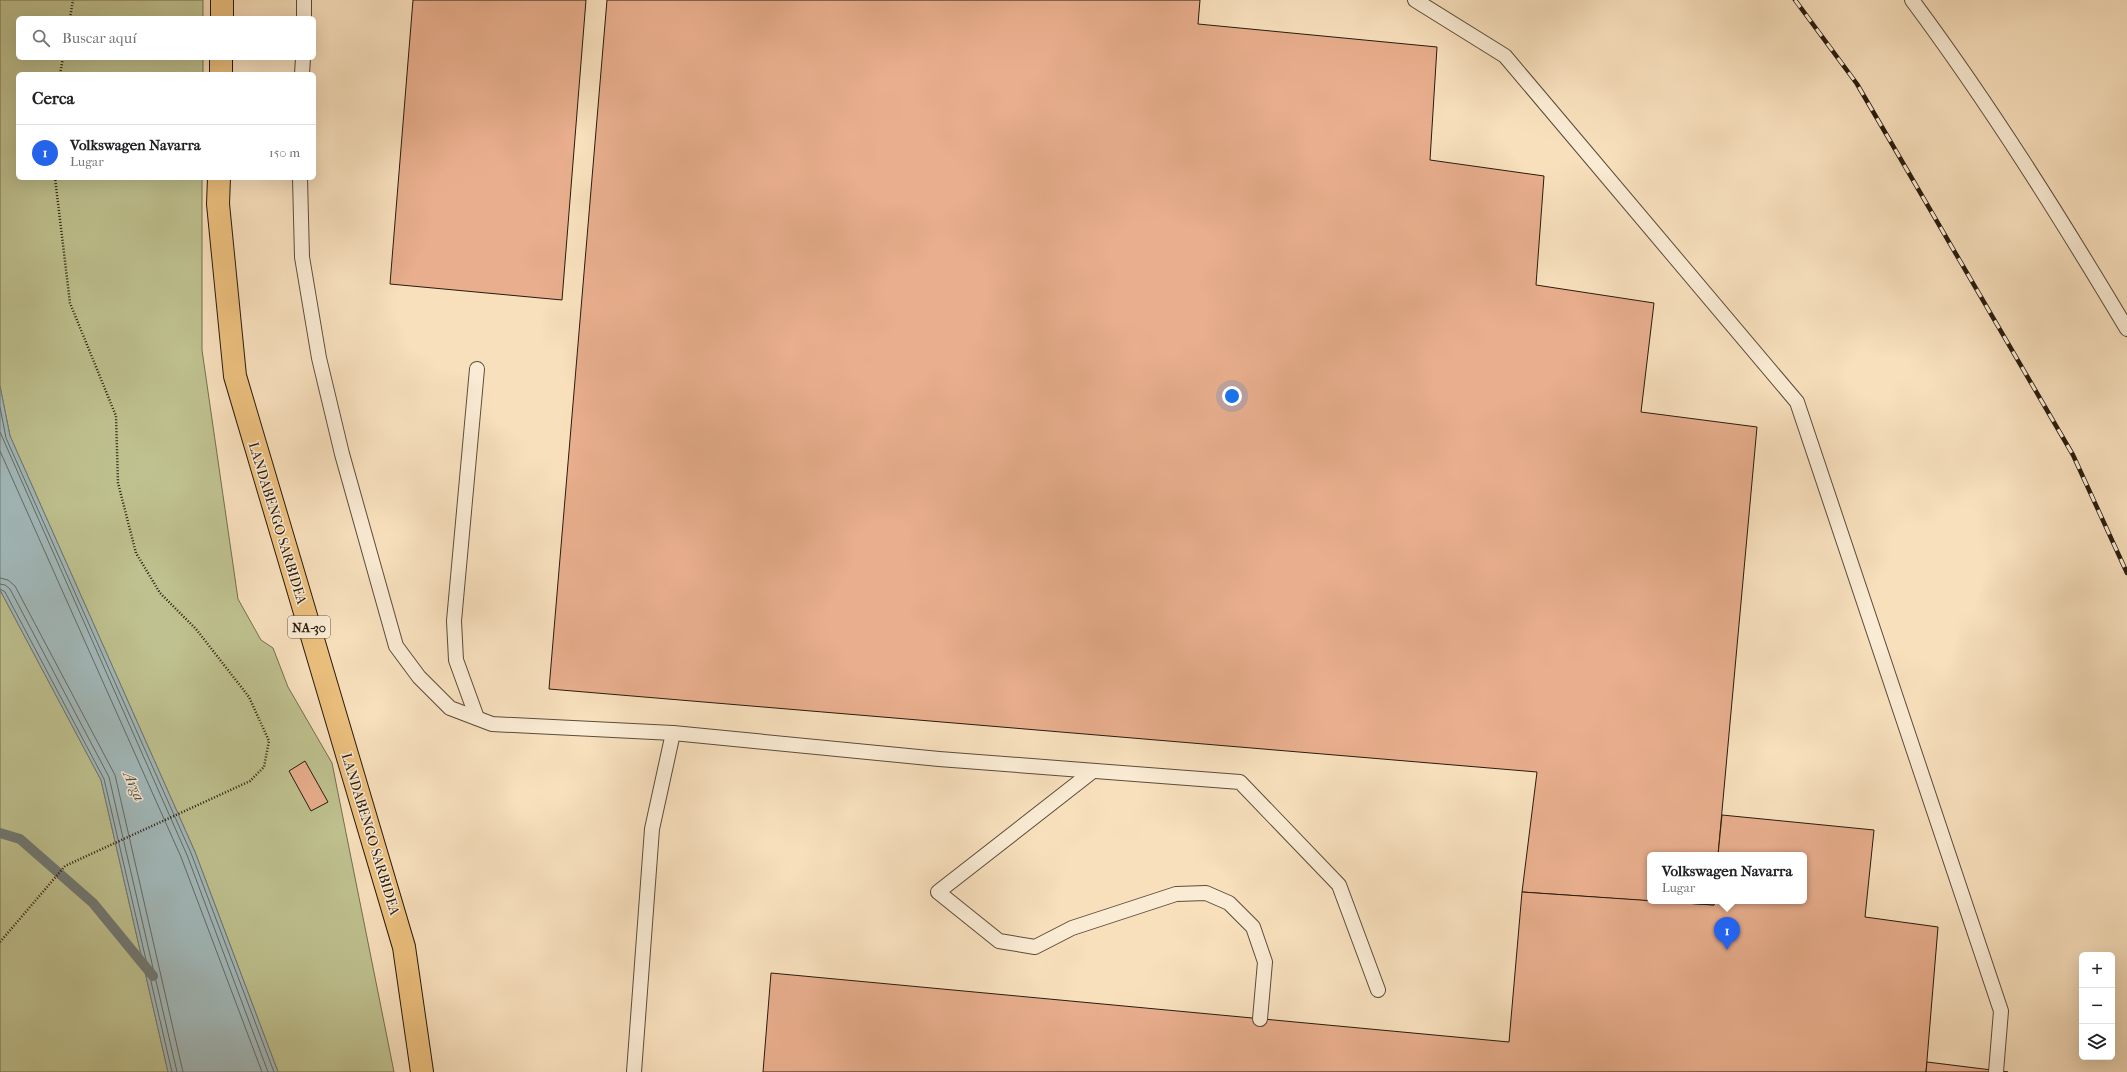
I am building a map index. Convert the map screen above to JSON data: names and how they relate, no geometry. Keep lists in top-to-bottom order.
{
  "streets": {
    "highway": ["LANDABENGO SARBIDEA", "NA-30"]
  },
  "water": ["Arga"],
  "page": {
    "search": "Buscar aquí",
    "heading": "Cerca",
    "list": [
      {
        "mark": "1",
        "name": "Volkswagen Navarra",
        "note": "Lugar",
        "value": "150 m"
      }
    ],
    "popup": ["Volkswagen Navarra", "Lugar"],
    "pins": "1",
    "map_buttons": ["+", "−"]
  }
}
